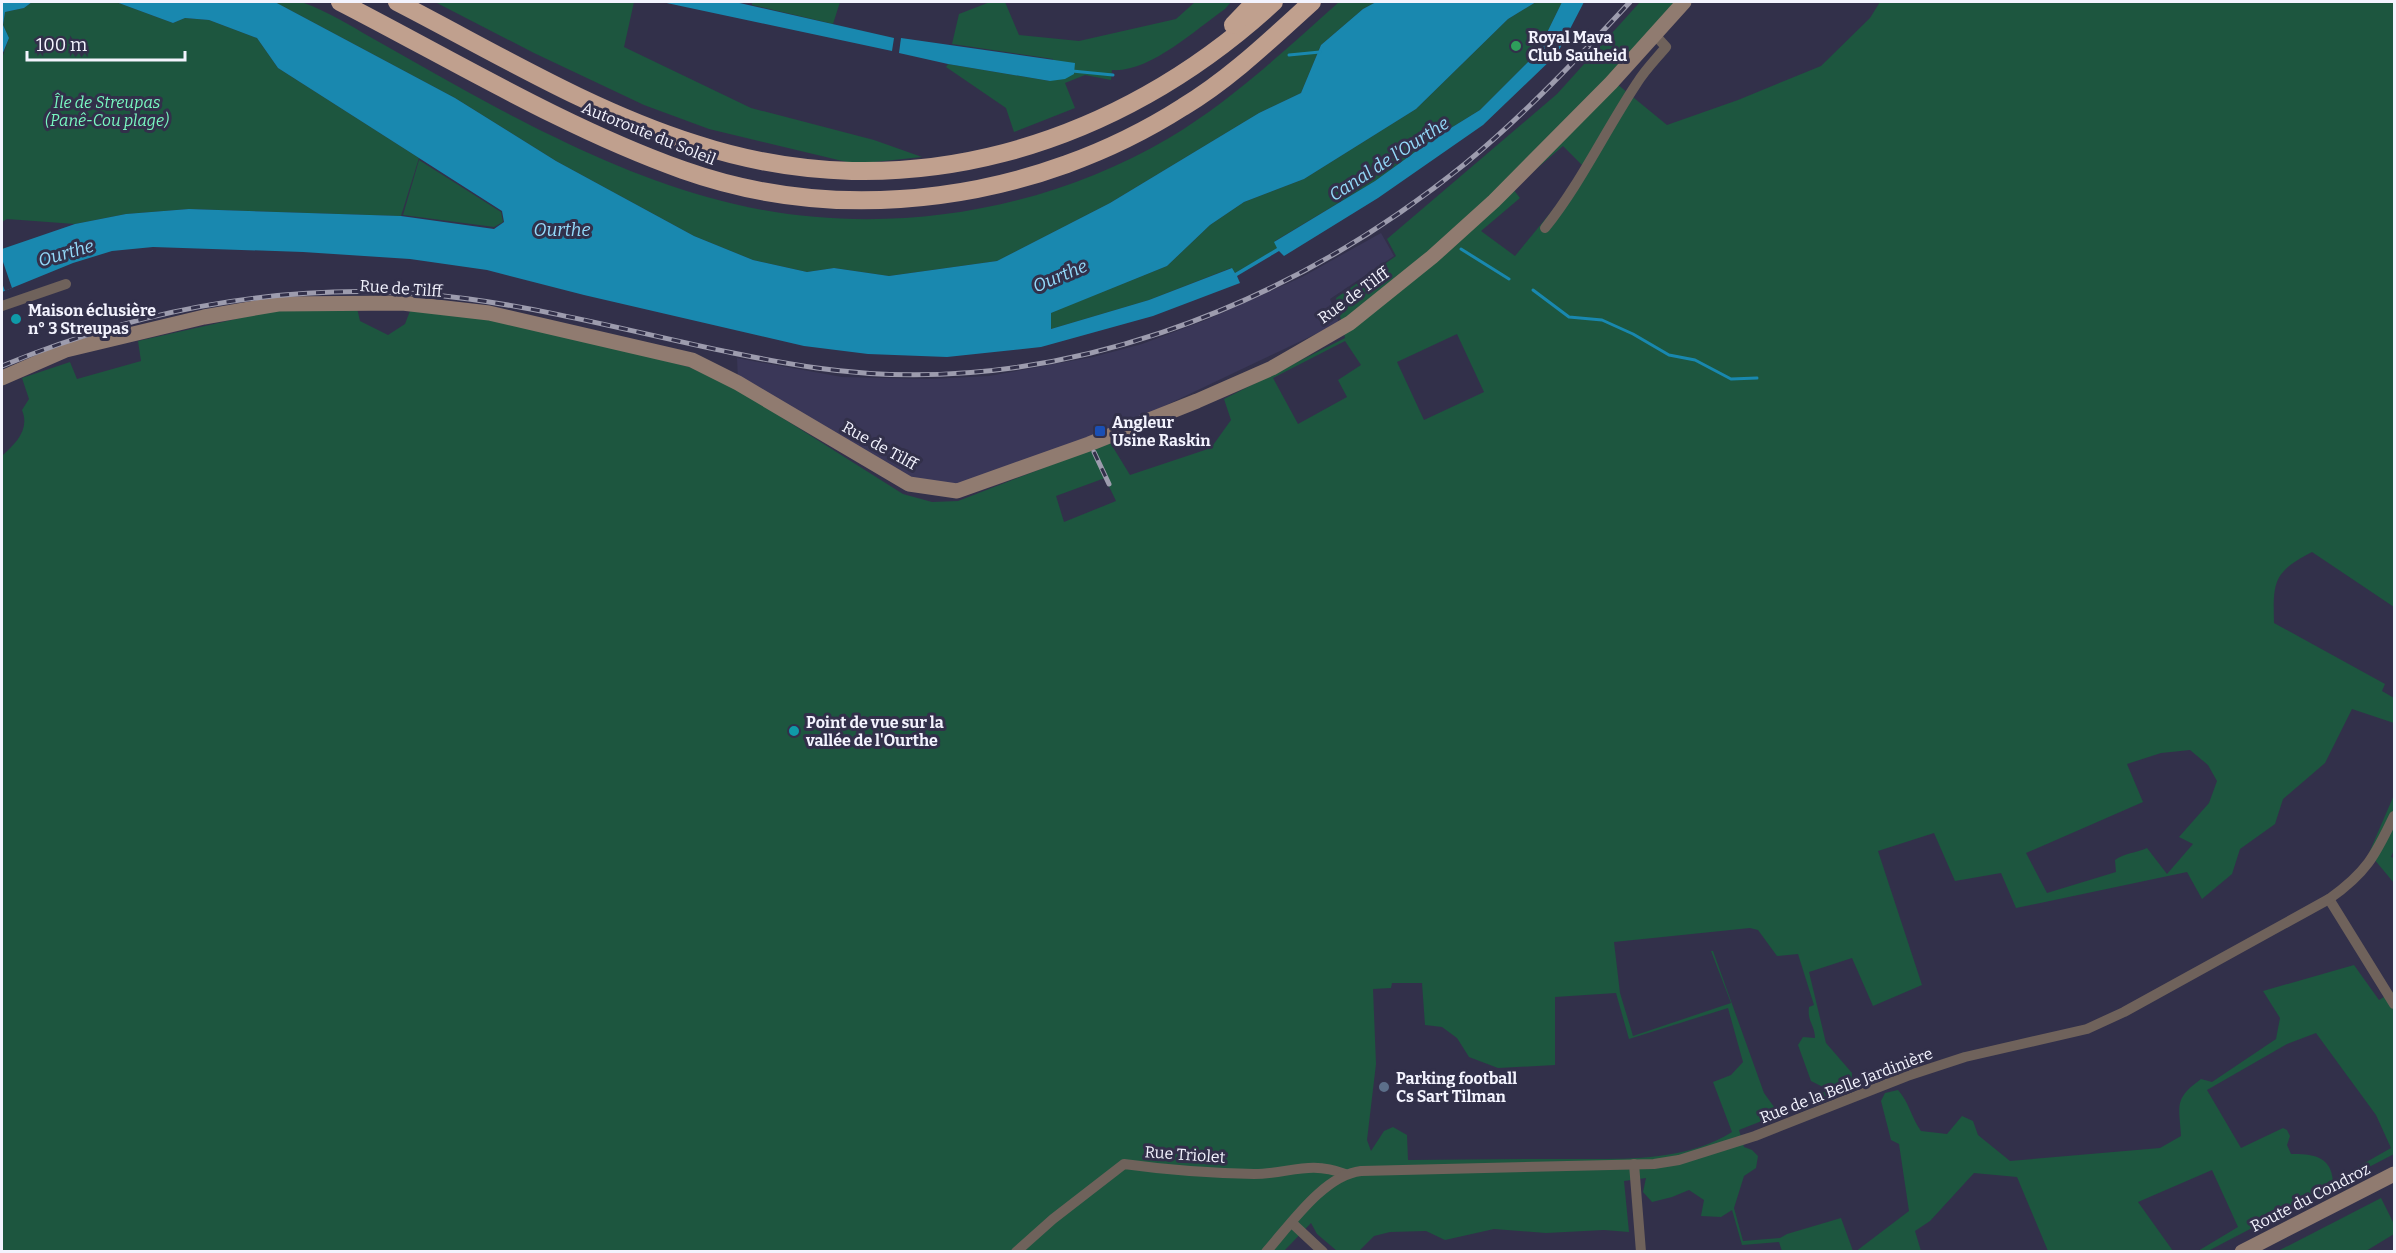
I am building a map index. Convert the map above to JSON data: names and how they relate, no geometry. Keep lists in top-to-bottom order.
{
  "streets": {
    "highway": ["Autoroute du Soleil"],
    "main road": ["Rue de Tilff", "Route du Condroz"],
    "street": ["Rue de la Belle Jardinière", "Rue Triolet"]
  },
  "crossings": [
    ["Rue de la Belle Jardinière", "Rue Triolet"]
  ],
  "water": ["Canal de l'Ourthe", "Ourthe"],
  "parks": ["Île de Streupas (Panê-Cou plage)"],
  "places": {
    "other": [
      "Royal Mava Club Sauheid",
      "Maison éclusière n° 3 Streupas",
      "Point de vue sur la vallée de l'Ourthe",
      "Parking football Cs Sart Tilman"
    ],
    "transit": ["Angleur Usine Raskin"]
  },
  "scale_bar": "100 m"
}
